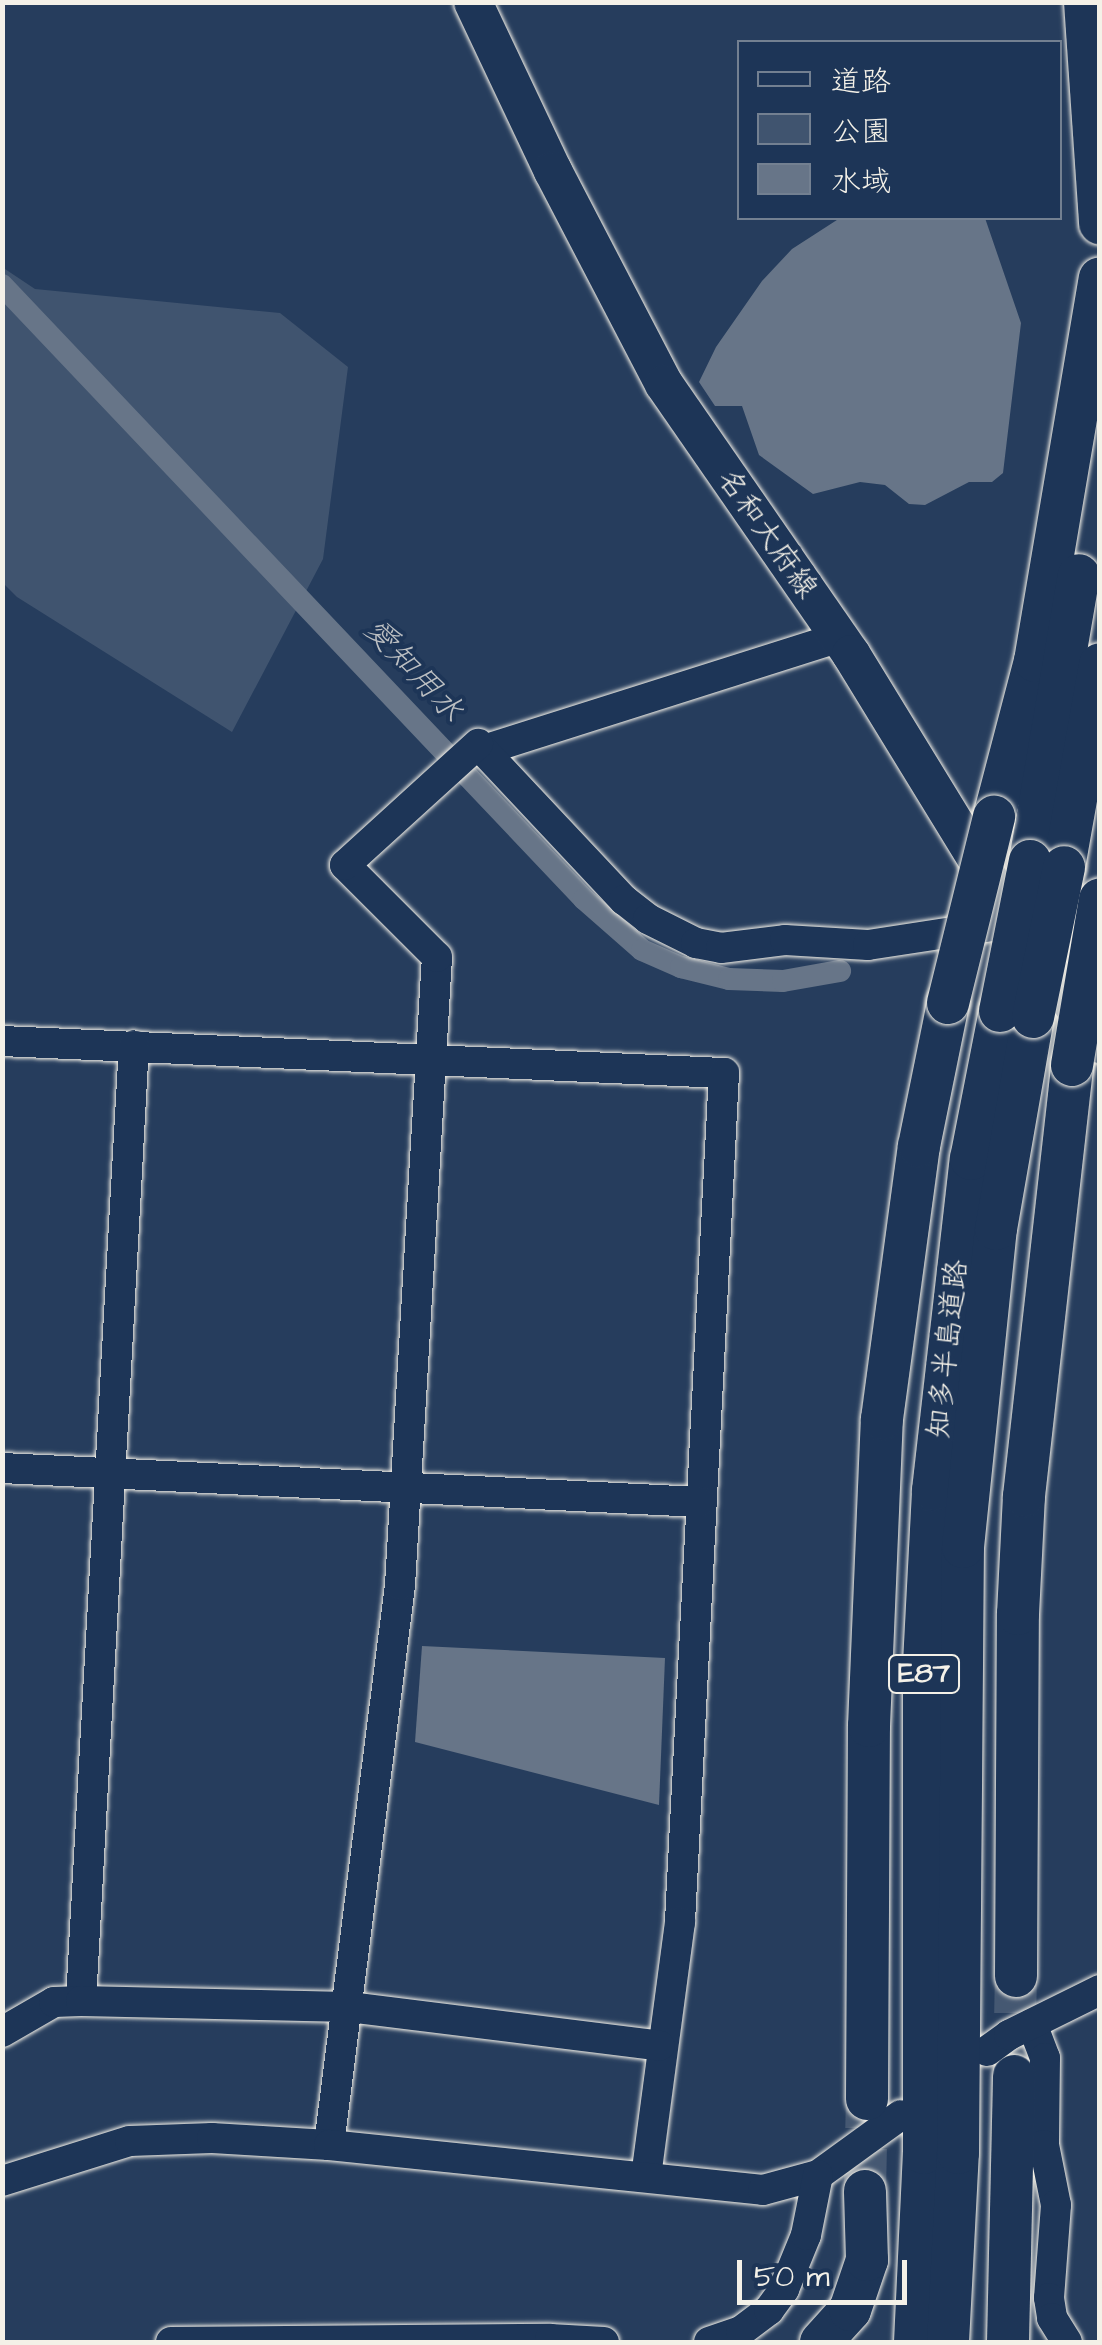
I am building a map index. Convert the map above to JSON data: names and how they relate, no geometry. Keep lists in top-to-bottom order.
{
  "streets": {
    "highway": ["知多半島道路", "E87"],
    "main road": ["名和大府線"]
  },
  "water": ["愛知用水"],
  "legend": ["道路", "公園", "水域"],
  "scale_bar": "50 m"
}
